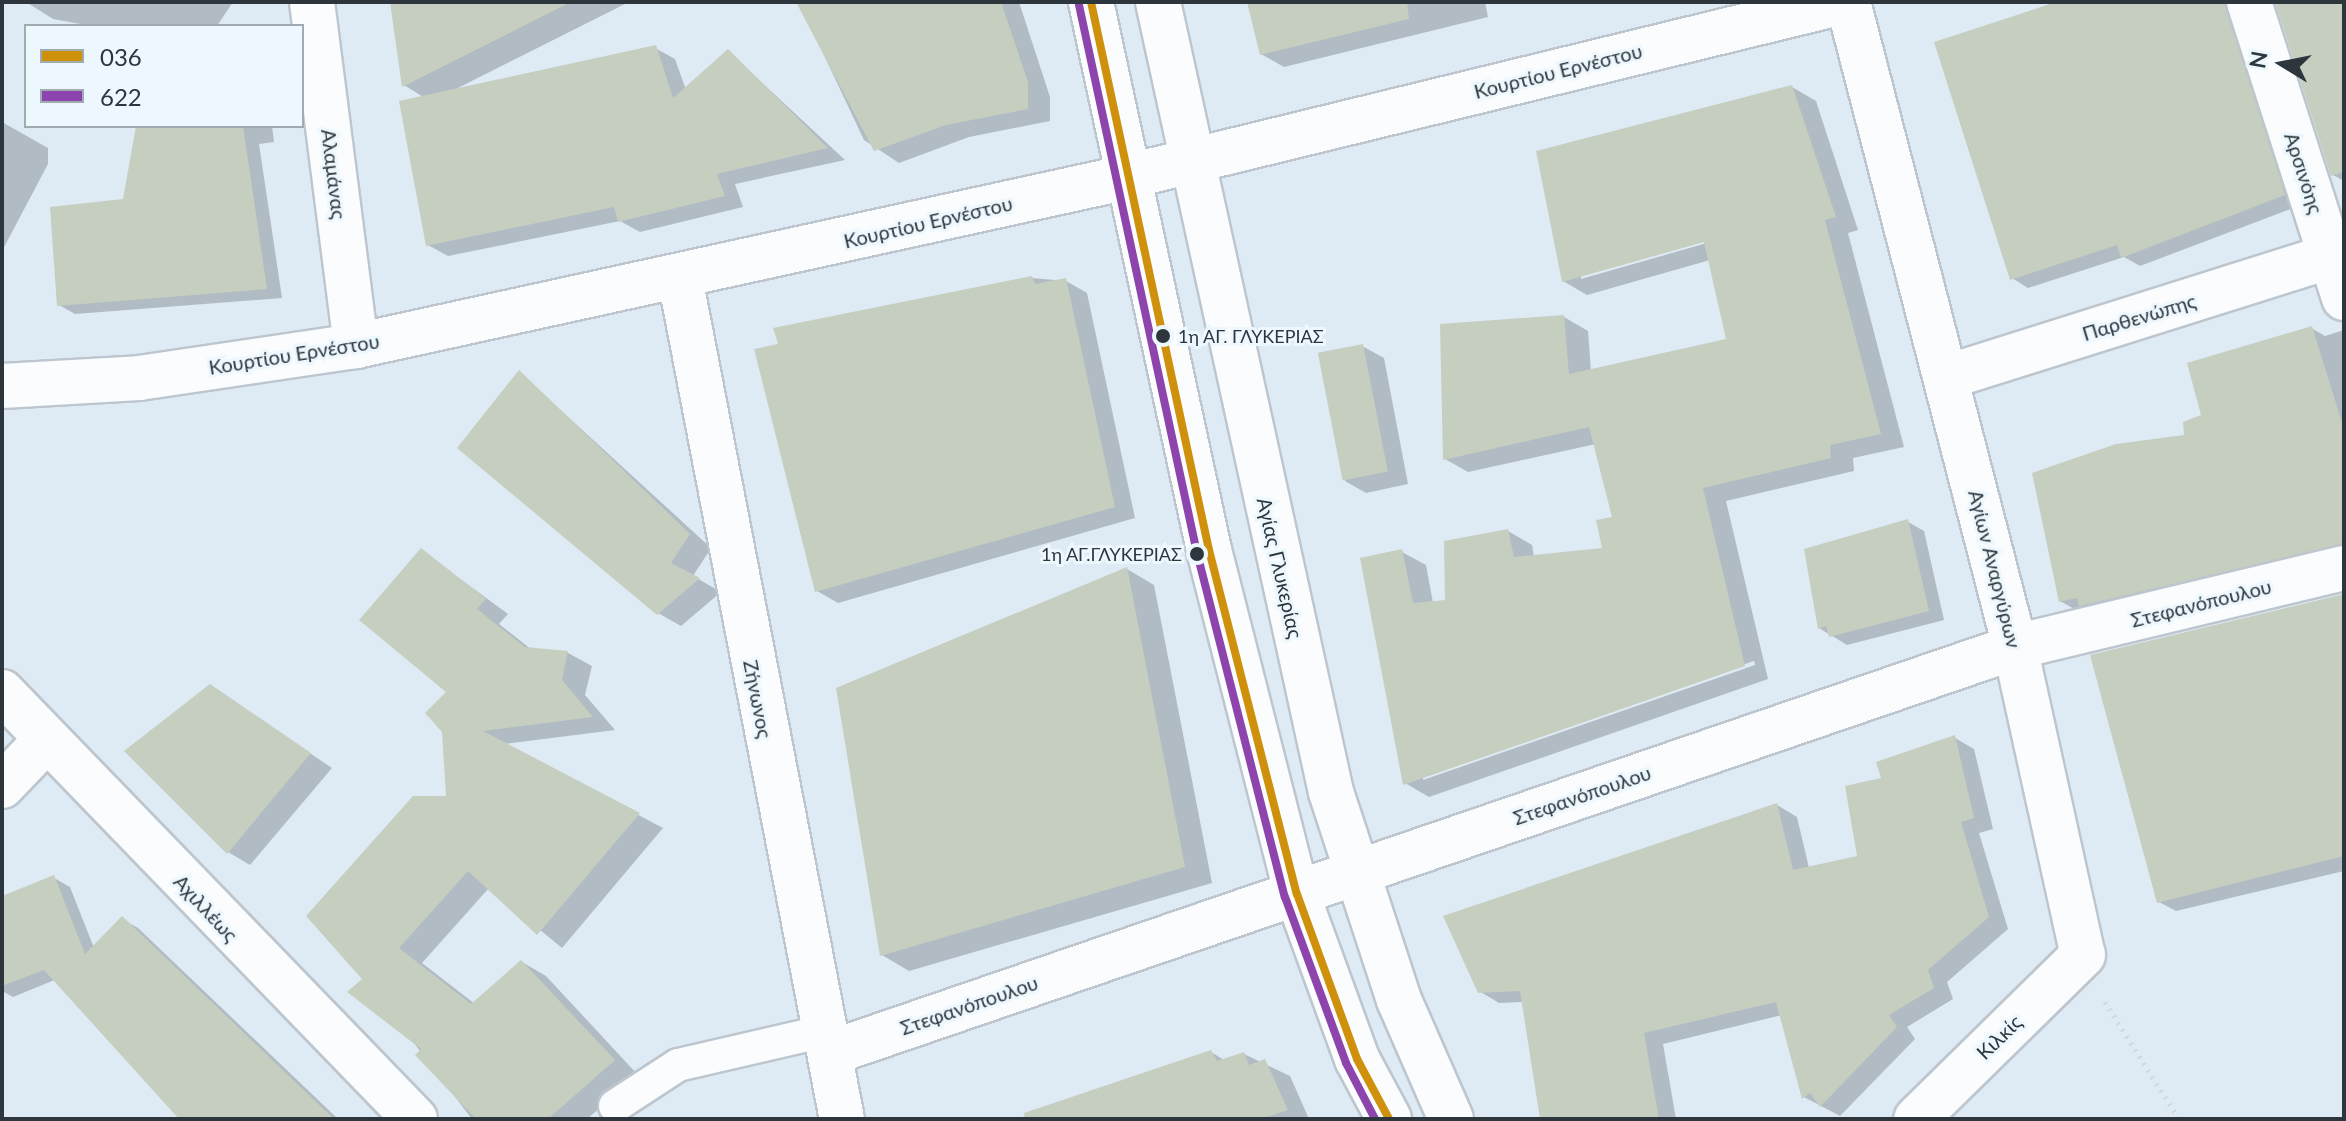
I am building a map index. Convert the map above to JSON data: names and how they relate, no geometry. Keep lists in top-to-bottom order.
{
  "streets": {
    "street": [
      "Κουρτίου Ερνέστου",
      "Αρσινόης",
      "Αλαμάνας",
      "Παρθενώπης",
      "Αγίας Γλυκερίας",
      "Αγίων Αναργύρων",
      "Στεφανόπουλου",
      "Ζήνωνος",
      "Αχιλλέως",
      "Κιλκίς"
    ]
  },
  "crossings": [
    ["Κουρτίου Ερνέστου", "Αλαμάνας"],
    ["Κουρτίου Ερνέστου", "Αγίας Γλυκερίας"],
    ["Κουρτίου Ερνέστου", "Αγίων Αναργύρων"],
    ["Κουρτίου Ερνέστου", "Ζήνωνος"],
    ["Αρσινόης", "Παρθενώπης"],
    ["Παρθενώπης", "Αγίων Αναργύρων"],
    ["Αγίας Γλυκερίας", "Στεφανόπουλου"],
    ["Αγίων Αναργύρων", "Στεφανόπουλου"],
    ["Αγίων Αναργύρων", "Κιλκίς"],
    ["Στεφανόπουλου", "Ζήνωνος"]
  ],
  "places": ["1η ΑΓ. ΓΛΥΚΕΡΙΑΣ", "1η ΑΓ.ΓΛΥΚΕΡΙΑΣ"],
  "lines": ["transit line 036", "transit line 622"],
  "legend": ["036", "622"],
  "north": "left"
}
